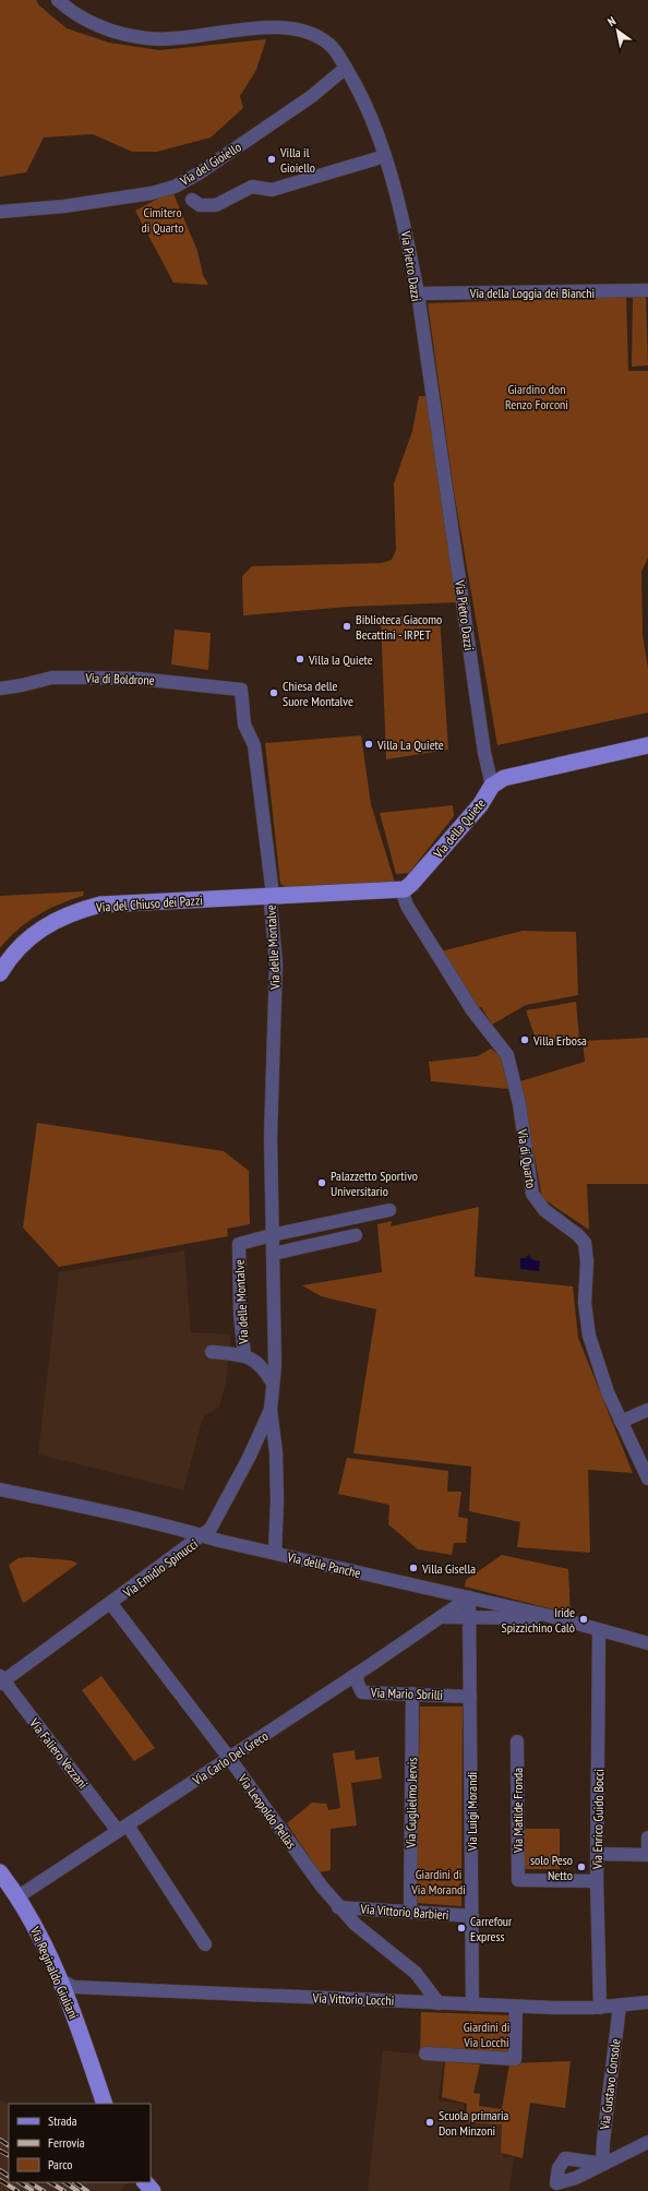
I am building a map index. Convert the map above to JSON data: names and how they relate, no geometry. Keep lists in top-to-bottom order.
{
  "streets": {
    "main road": ["Via della Quiete", "Via del Chiuso dei Pazzi", "Via Reginaldo Giuliani"],
    "street": [
      "Via del Gioiello",
      "Via Pietro Dazzi",
      "Via della Loggia dei Bianchi",
      "Via di Boldrone",
      "Via delle Montalve",
      "Via di Quarto",
      "Via delle Panche",
      "Via Emidio Spinucci",
      "Via Mario Sbrilli",
      "Via Faliero Vezzani",
      "Via Carlo Del Greco",
      "Via Guglielmo Jervis",
      "Via Matilde Fronda",
      "Via Leopoldo Pellas",
      "Via Luigi Morandi",
      "Via Enrico Guido Bocci",
      "Via Vittorio Barbieri",
      "Via Vittorio Locchi",
      "Via Gustavo Console"
    ]
  },
  "crossings": [
    ["Via del Gioiello", "Via Pietro Dazzi"],
    ["Via Pietro Dazzi", "Via della Loggia dei Bianchi"],
    ["Via Pietro Dazzi", "Via della Quiete"],
    ["Via di Boldrone", "Via delle Montalve"],
    ["Via della Quiete", "Via di Quarto"],
    ["Via del Chiuso dei Pazzi", "Via delle Montalve"],
    ["Via delle Montalve", "Via delle Panche"],
    ["Via delle Montalve", "Via Emidio Spinucci"],
    ["Via delle Panche", "Via Emidio Spinucci"],
    ["Via delle Panche", "Via Carlo Del Greco"],
    ["Via delle Panche", "Via Luigi Morandi"],
    ["Via delle Panche", "Via Enrico Guido Bocci"],
    ["Via Emidio Spinucci", "Via Faliero Vezzani"],
    ["Via Emidio Spinucci", "Via Leopoldo Pellas"],
    ["Via Mario Sbrilli", "Via Carlo Del Greco"],
    ["Via Mario Sbrilli", "Via Guglielmo Jervis"],
    ["Via Mario Sbrilli", "Via Luigi Morandi"],
    ["Via Faliero Vezzani", "Via Carlo Del Greco"],
    ["Via Carlo Del Greco", "Via Leopoldo Pellas"],
    ["Via Carlo Del Greco", "Via Luigi Morandi"],
    ["Via Carlo Del Greco", "Via Reginaldo Giuliani"],
    ["Via Guglielmo Jervis", "Via Vittorio Barbieri"],
    ["Via Matilde Fronda", "Via Enrico Guido Bocci"],
    ["Via Leopoldo Pellas", "Via Vittorio Barbieri"],
    ["Via Leopoldo Pellas", "Via Vittorio Locchi"],
    ["Via Luigi Morandi", "Via Vittorio Barbieri"],
    ["Via Luigi Morandi", "Via Vittorio Locchi"],
    ["Via Enrico Guido Bocci", "Via Vittorio Locchi"],
    ["Via Reginaldo Giuliani", "Via Vittorio Locchi"],
    ["Via Vittorio Locchi", "Via Gustavo Console"]
  ],
  "parks": [
    "Cimitero di Quarto",
    "Giardino don Renzo Forconi",
    "Giardini di Via Morandi",
    "Giardini di Via Locchi"
  ],
  "places": [
    "Villa il Gioiello",
    "Biblioteca Giacomo Becattini - IRPET",
    "Villa la Quiete",
    "Chiesa delle Suore Montalve",
    "Villa La Quiete",
    "Villa Erbosa",
    "Palazzetto Sportivo Universitario",
    "Villa Gisella",
    "Iride Spizzichino Calò",
    "solo Peso Netto",
    "Carrefour Express",
    "Scuola primaria Don Minzoni"
  ],
  "legend": ["Strada", "Ferrovia", "Parco"],
  "north": "top left"
}
